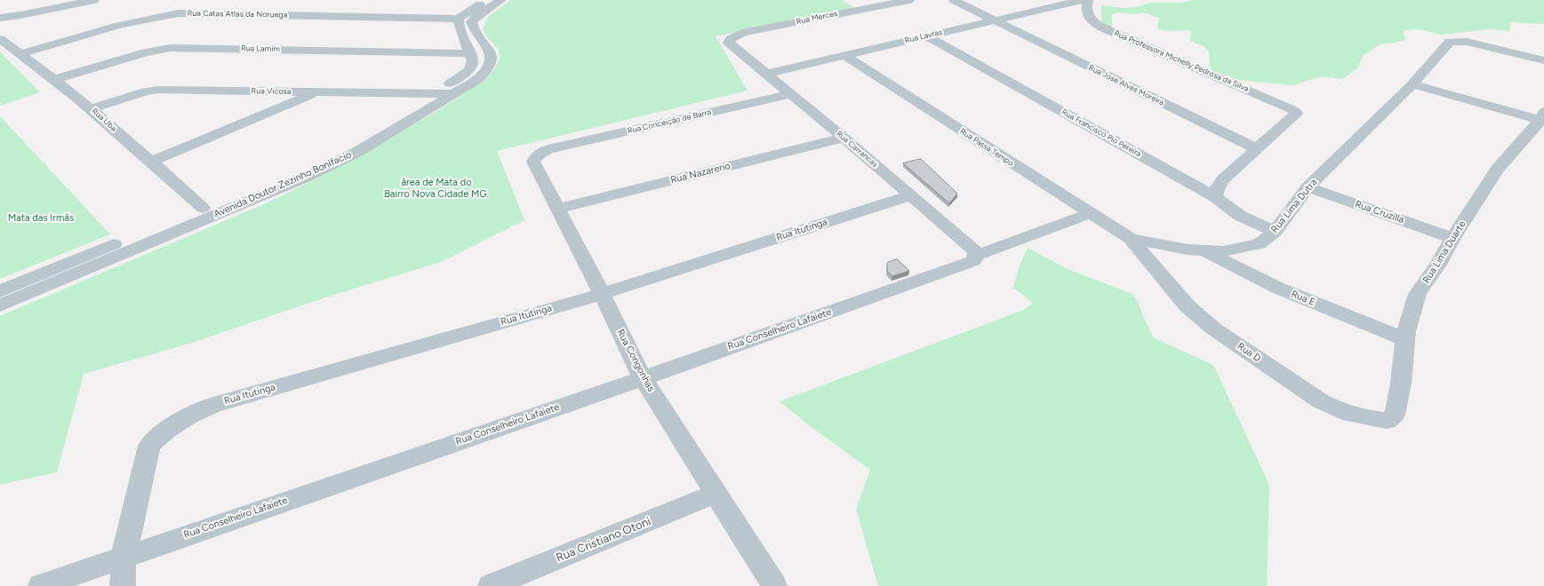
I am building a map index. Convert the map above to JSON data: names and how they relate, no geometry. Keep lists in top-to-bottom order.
{
  "streets": {
    "street": [
      "Rua Catas Atlas da Noruega",
      "Rua Merces",
      "Rua Lavras",
      "Rua Lamim",
      "Rua Professora Michelly Pedrosa da Silva",
      "Rua Jose Alves Moreira",
      "Rua Vicosa",
      "Rua Uba",
      "Rua Conceição de Barra",
      "Rua Francisco Pio Pereira",
      "Rua Passa Tempo",
      "Rua Carrancas",
      "Rua Nazareno",
      "Avenida Doutor Zezinho Bonifacio",
      "Rua Lima Dutra",
      "Rua Cruzilla",
      "Rua Itutinga",
      "Rua Lima Duarte",
      "Rua E",
      "Rua Conselheiro Lafaiete",
      "Rua D",
      "Rua Congonhas",
      "Rua Cristiano Otoni"
    ]
  },
  "crossings": [
    ["Rua Catas Atlas da Noruega", "Rua Uba"],
    ["Rua Catas Atlas da Noruega", "Avenida Doutor Zezinho Bonifacio"],
    ["Rua Merces", "Rua Carrancas"],
    ["Rua Lavras", "Rua Jose Alves Moreira"],
    ["Rua Lavras", "Rua Francisco Pio Pereira"],
    ["Rua Lavras", "Rua Passa Tempo"],
    ["Rua Lavras", "Rua Carrancas"],
    ["Rua Lamim", "Rua Uba"],
    ["Rua Lamim", "Avenida Doutor Zezinho Bonifacio"],
    ["Rua Professora Michelly Pedrosa da Silva", "Rua Jose Alves Moreira"],
    ["Rua Vicosa", "Rua Uba"],
    ["Rua Vicosa", "Avenida Doutor Zezinho Bonifacio"],
    ["Rua Uba", "Avenida Doutor Zezinho Bonifacio"],
    ["Rua Conceição de Barra", "Rua Carrancas"],
    ["Rua Conceição de Barra", "Rua Congonhas"],
    ["Rua Francisco Pio Pereira", "Rua Lima Dutra"],
    ["Rua Passa Tempo", "Rua Lima Dutra"],
    ["Rua Passa Tempo", "Rua Conselheiro Lafaiete"],
    ["Rua Passa Tempo", "Rua D"],
    ["Rua Carrancas", "Rua Nazareno"],
    ["Rua Carrancas", "Rua Itutinga"],
    ["Rua Carrancas", "Rua Conselheiro Lafaiete"],
    ["Rua Nazareno", "Rua Congonhas"],
    ["Rua Lima Dutra", "Rua Cruzilla"],
    ["Rua Lima Dutra", "Rua E"],
    ["Rua Lima Dutra", "Rua D"],
    ["Rua Cruzilla", "Rua Lima Duarte"],
    ["Rua Itutinga", "Rua Conselheiro Lafaiete"],
    ["Rua Itutinga", "Rua Congonhas"],
    ["Rua Lima Duarte", "Rua E"],
    ["Rua Lima Duarte", "Rua D"],
    ["Rua Conselheiro Lafaiete", "Rua Congonhas"],
    ["Rua Congonhas", "Rua Cristiano Otoni"]
  ],
  "parks": ["ârea de Mata do Bairro Nova Cidade MG.", "Mata das Irmãs"]
}
